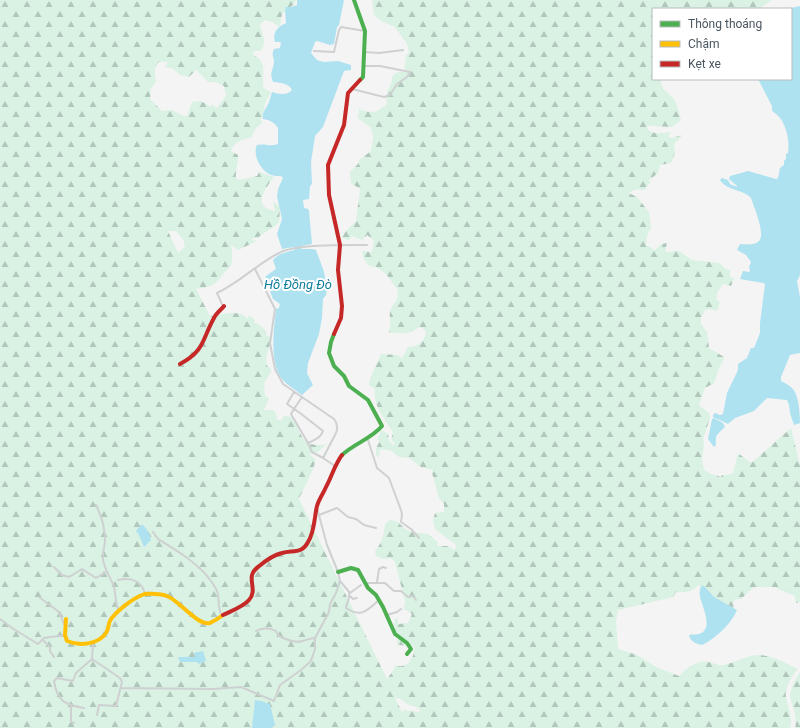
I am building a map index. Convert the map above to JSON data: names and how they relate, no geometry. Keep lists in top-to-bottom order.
{
  "water": ["Hồ Đồng Đò"],
  "legend": ["Thông thoáng", "Chậm", "Kẹt xe"]
}
